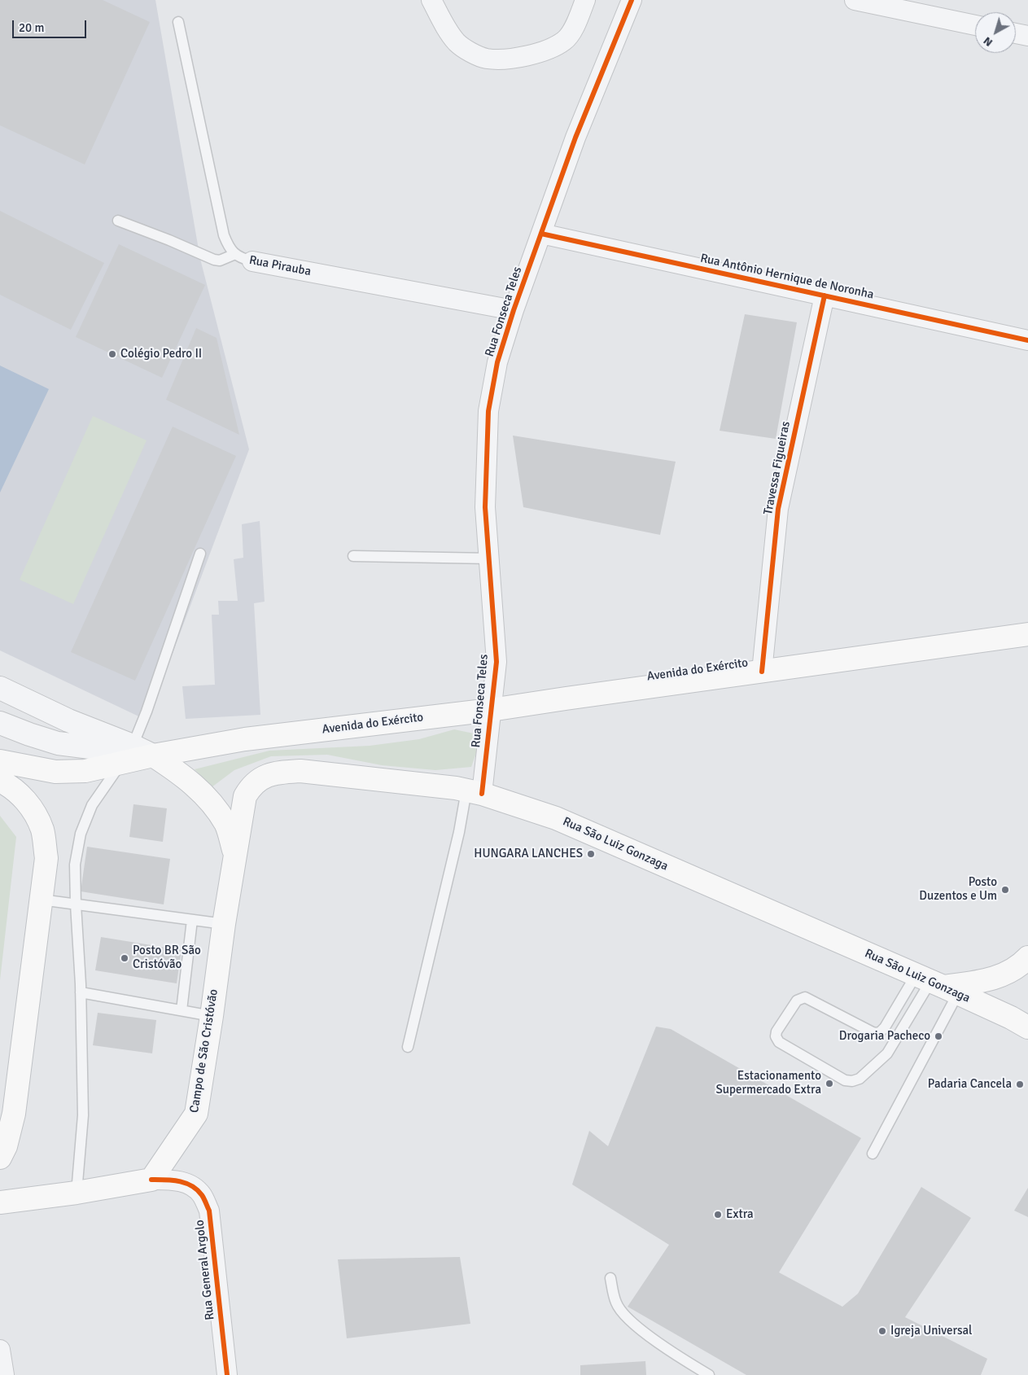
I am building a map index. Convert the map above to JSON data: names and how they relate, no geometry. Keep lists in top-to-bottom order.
{
  "streets": {
    "main road": ["Avenida do Exército", "Rua São Luiz Gonzaga", "Campo de São Cristóvão"],
    "street": [
      "Rua Pirauba",
      "Rua Antônio Hernique de Noronha",
      "Rua Fonseca Teles",
      "Travessa Figueiras",
      "Rua General Argolo"
    ]
  },
  "crossings": [
    ["Rua Pirauba", "Rua Fonseca Teles"],
    ["Rua Antônio Hernique de Noronha", "Rua Fonseca Teles"],
    ["Rua Antônio Hernique de Noronha", "Travessa Figueiras"],
    ["Rua Fonseca Teles", "Avenida do Exército"],
    ["Rua Fonseca Teles", "Rua São Luiz Gonzaga"],
    ["Travessa Figueiras", "Avenida do Exército"],
    ["Rua São Luiz Gonzaga", "Campo de São Cristóvão"],
    ["Campo de São Cristóvão", "Rua General Argolo"]
  ],
  "places": [
    "Colégio Pedro II",
    "HUNGARA LANCHES",
    "Posto Duzentos e Um",
    "Posto BR São Cristóvão",
    "Drogaria Pacheco",
    "Estacionamento Supermercado Extra",
    "Padaria Cancela",
    "Extra",
    "Igreja Universal"
  ],
  "scale_bar": "20 m",
  "north": "bottom left"
}
